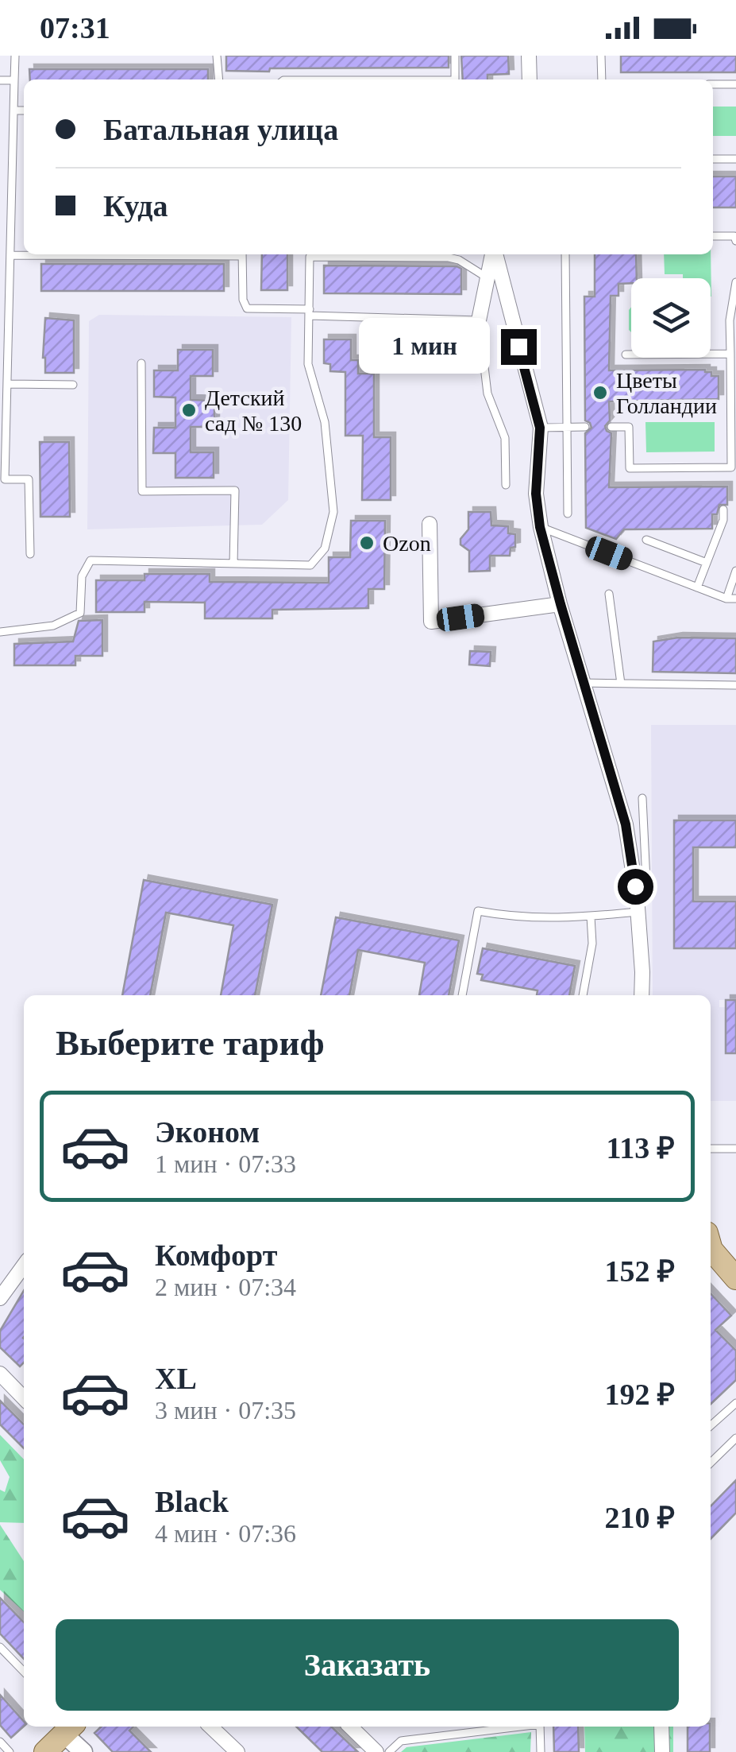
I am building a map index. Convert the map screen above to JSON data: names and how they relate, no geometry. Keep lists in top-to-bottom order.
{
  "places": ["Цветы Голландии", "Детский сад № 130", "Ozon"],
  "page": {
    "status": "07:31",
    "banner": ["Батальная улица", "Куда"],
    "bubble": "1 мин",
    "heading": "Выберите тариф",
    "list": [
      {
        "name": "Эконом",
        "note": "1 мин · 07:33",
        "value": "113 ₽"
      },
      {
        "name": "Комфорт",
        "note": "2 мин · 07:34",
        "value": "152 ₽"
      },
      {
        "name": "XL",
        "note": "3 мин · 07:35",
        "value": "192 ₽"
      },
      {
        "name": "Black",
        "note": "4 мин · 07:36",
        "value": "210 ₽"
      }
    ],
    "buttons": "Заказать"
  }
}
